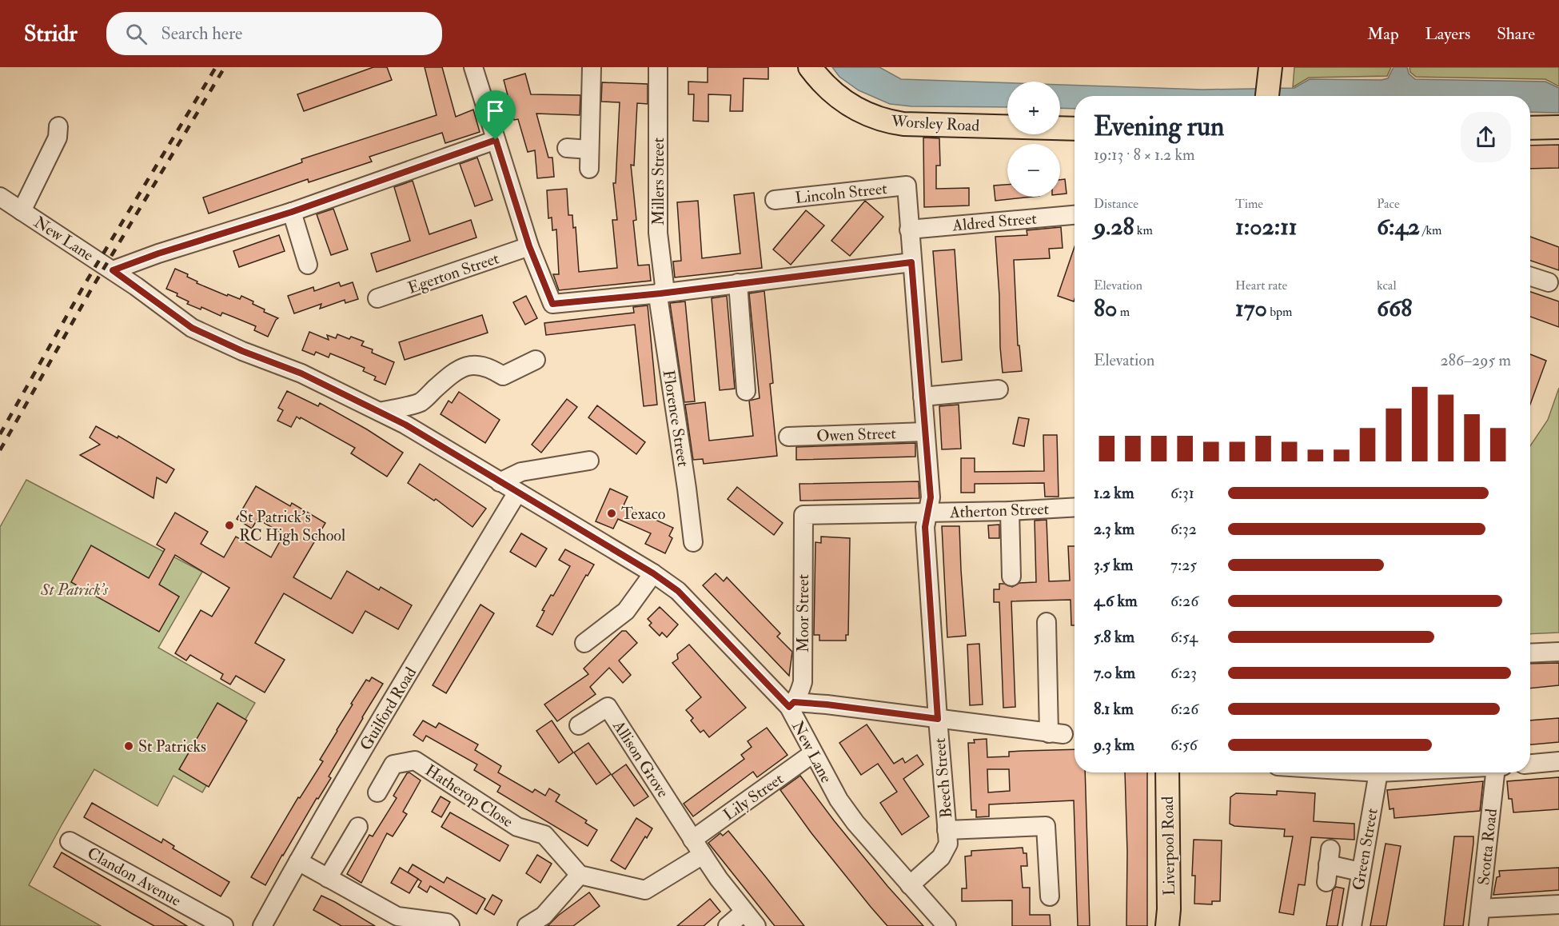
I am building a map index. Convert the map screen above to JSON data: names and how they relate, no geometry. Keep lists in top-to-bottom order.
{
  "streets": {
    "main road": ["Worsley Road", "Liverpool Road"],
    "street": [
      "Millers Street",
      "Lincoln Street",
      "Aldred Street",
      "New Lane",
      "Egerton Street",
      "Florence Street",
      "Owen Street",
      "Atherton Street",
      "Moor Street",
      "Guilford Road",
      "Allison Grove",
      "Beech Street",
      "Hatherop Close",
      "Lily Street",
      "Scotta Road",
      "Green Street",
      "Clandon Avenue"
    ]
  },
  "crossings": [
    ["Millers Street", "Florence Street"],
    ["Lincoln Street", "Beech Street"],
    ["Aldred Street", "Beech Street"],
    ["New Lane", "Moor Street"],
    ["New Lane", "Guilford Road"],
    ["New Lane", "Beech Street"],
    ["New Lane", "Lily Street"],
    ["Owen Street", "Beech Street"],
    ["Atherton Street", "Moor Street"],
    ["Atherton Street", "Beech Street"],
    ["Allison Grove", "Lily Street"]
  ],
  "parks": ["St Patrick's"],
  "places": ["Texaco", "St Patrick's RC High School", "St Patricks"],
  "page": {
    "header": "Stridr",
    "search": "Search here",
    "nav": ["Map", "Layers", "Share"],
    "map_buttons": ["+", "−"],
    "heading": ["Evening run", "19:13 · 8 × 1.2 km"],
    "stats": [
      ["Distance", "9.28 km"],
      ["Time", "1:02:11"],
      ["Pace", "6:42 /km"],
      ["Elevation", "80 m"],
      ["Heart rate", "170 bpm"],
      ["kcal", "668"]
    ],
    "chart": ["Elevation", "286–295 m"],
    "list": [
      {
        "name": "1.2 km",
        "note": "6:31"
      },
      {
        "name": "2.3 km",
        "note": "6:32"
      },
      {
        "name": "3.5 km",
        "note": "7:25"
      },
      {
        "name": "4.6 km",
        "note": "6:26"
      },
      {
        "name": "5.8 km",
        "note": "6:54"
      },
      {
        "name": "7.0 km",
        "note": "6:23"
      },
      {
        "name": "8.1 km",
        "note": "6:26"
      },
      {
        "name": "9.3 km",
        "note": "6:56"
      }
    ]
  }
}
